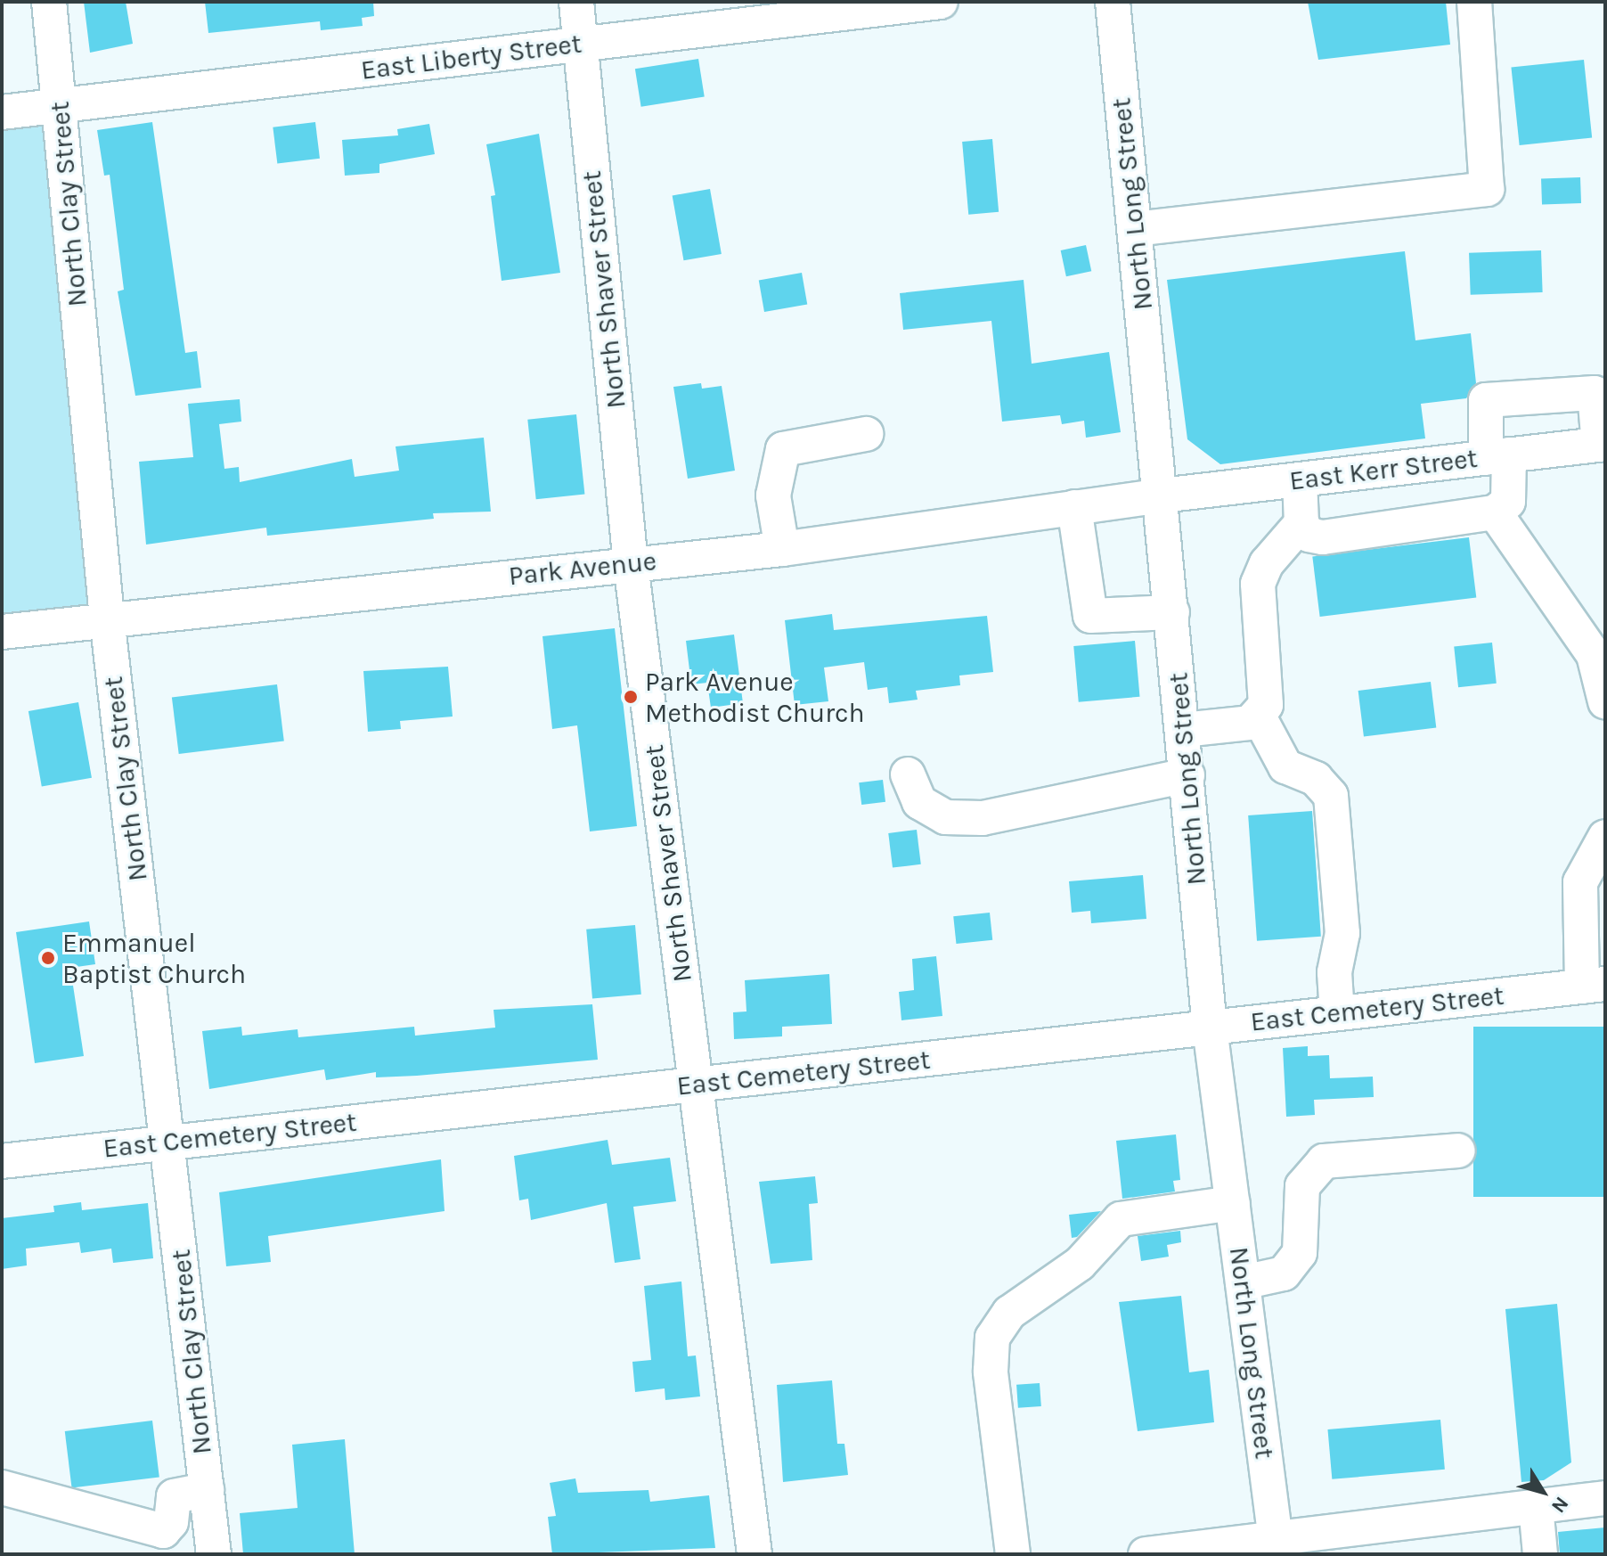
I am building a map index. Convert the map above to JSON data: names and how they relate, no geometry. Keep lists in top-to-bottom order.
{
  "streets": {
    "street": [
      "East Liberty Street",
      "North Clay Street",
      "North Long Street",
      "North Shaver Street",
      "East Kerr Street",
      "Park Avenue",
      "East Cemetery Street"
    ]
  },
  "crossings": [
    ["East Liberty Street", "North Clay Street"],
    ["East Liberty Street", "North Shaver Street"],
    ["North Clay Street", "Park Avenue"],
    ["North Clay Street", "East Cemetery Street"],
    ["North Long Street", "East Kerr Street"],
    ["North Long Street", "Park Avenue"],
    ["North Long Street", "East Cemetery Street"],
    ["North Shaver Street", "Park Avenue"],
    ["North Shaver Street", "East Cemetery Street"],
    ["East Kerr Street", "Park Avenue"]
  ],
  "places": ["Park Avenue Methodist Church", "Emmanuel Baptist Church"],
  "north": "bottom right"
}
